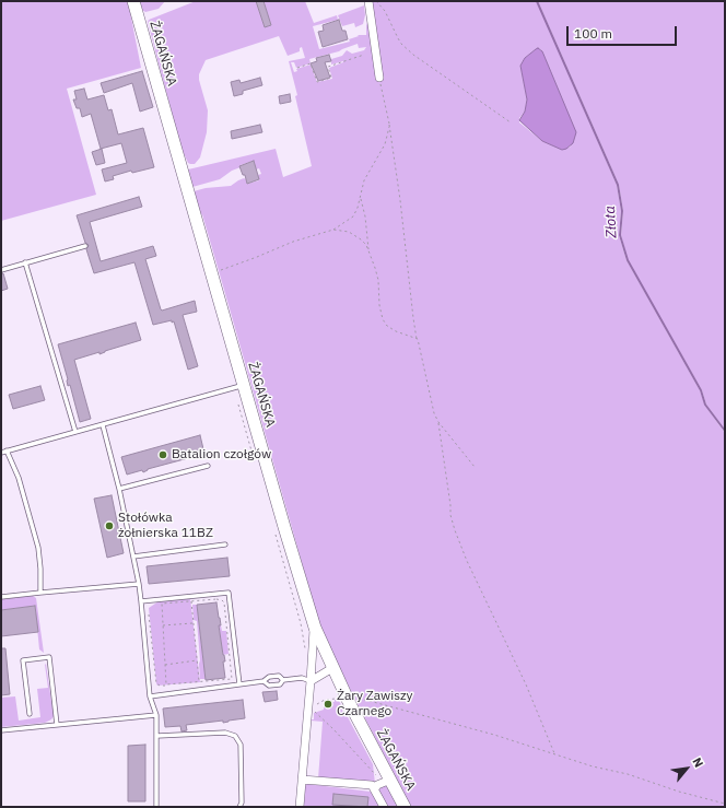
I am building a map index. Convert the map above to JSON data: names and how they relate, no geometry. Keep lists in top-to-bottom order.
{
  "streets": {
    "main road": ["ŻAGAŃSKA"]
  },
  "water": ["Złota"],
  "places": ["Batalion czołgów", "Stołówka żołnierska 11BZ", "Żary Zawiszy Czarnego"],
  "scale_bar": "100 m",
  "north": "top right"
}
